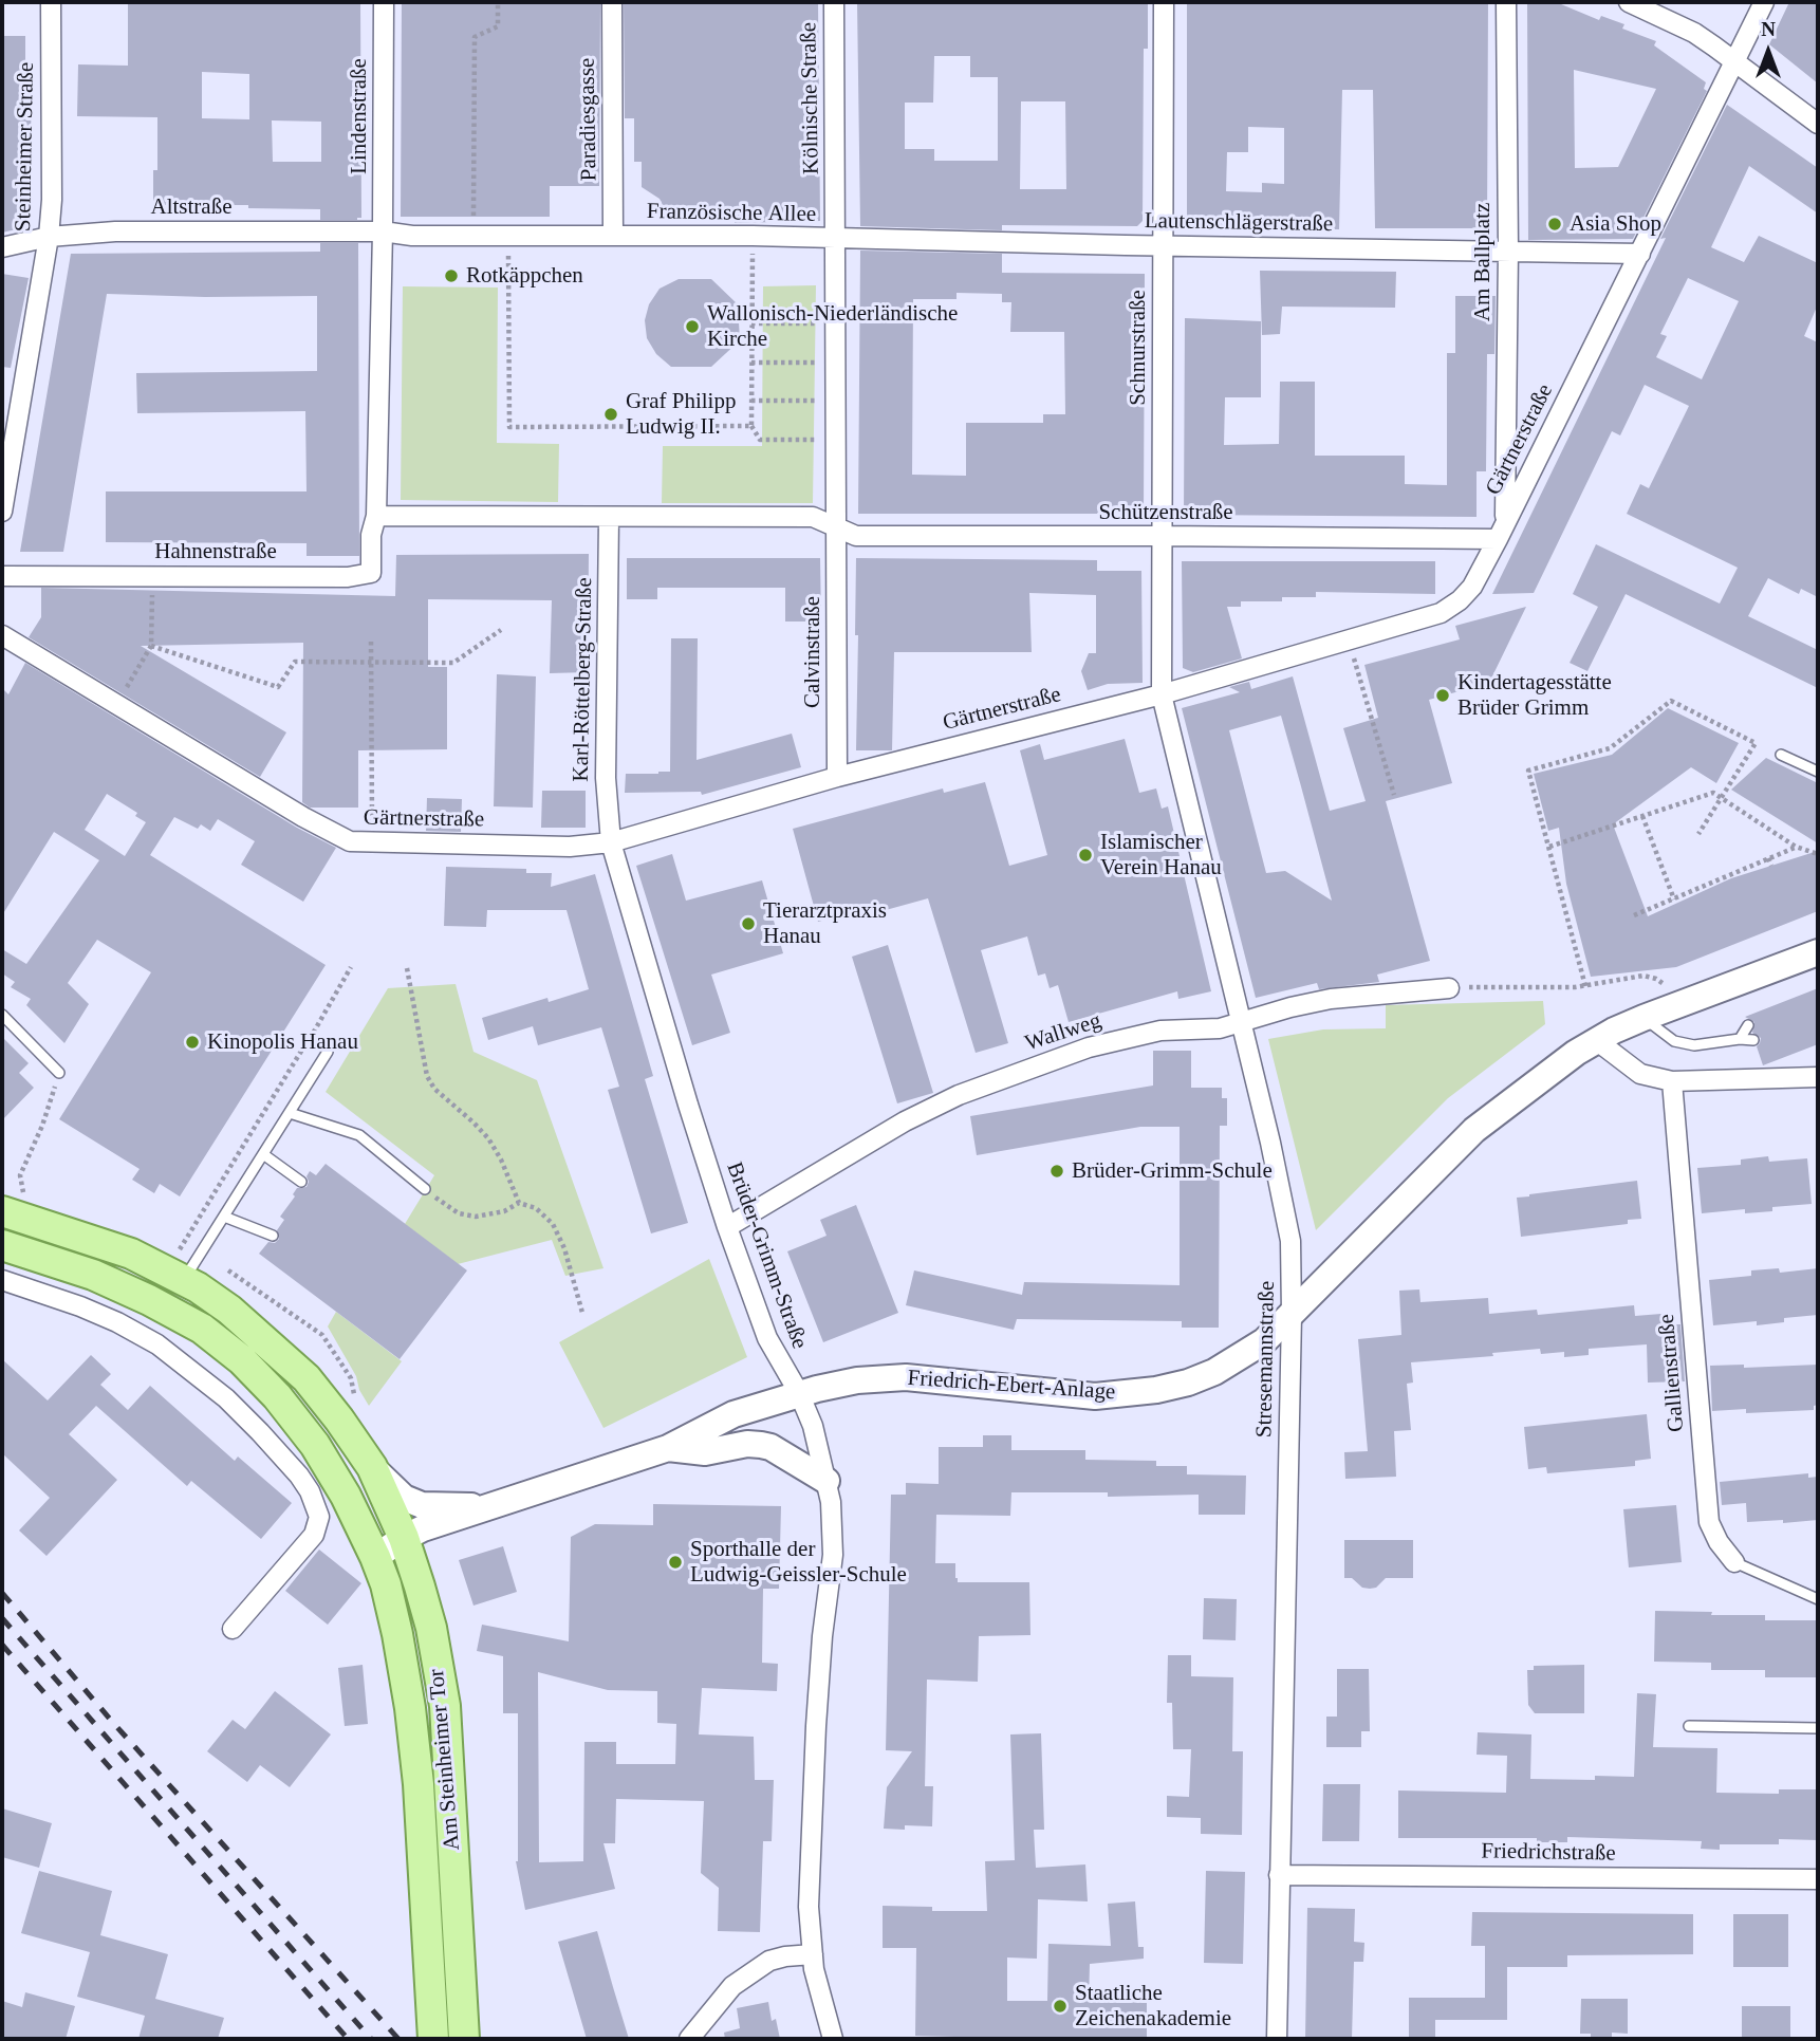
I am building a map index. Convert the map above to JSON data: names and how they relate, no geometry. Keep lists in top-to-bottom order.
{
  "streets": {
    "main road": ["Friedrich-Ebert-Anlage", "Am Steinheimer Tor"],
    "street": [
      "Kölnische Straße",
      "Lindenstraße",
      "Paradiesgasse",
      "Steinheimer Straße",
      "Altstraße",
      "Französische Allee",
      "Lautenschlägerstraße",
      "Am Ballplatz",
      "Schnurstraße",
      "Gärtnerstraße",
      "Schützenstraße",
      "Hahnenstraße",
      "Calvinstraße",
      "Karl-Röttelberg-Straße",
      "Wallweg",
      "Brüder-Grimm-Straße",
      "Stresemannstraße",
      "Gallienstraße",
      "Friedrichstraße"
    ]
  },
  "crossings": [
    ["Kölnische Straße", "Französische Allee"],
    ["Kölnische Straße", "Lautenschlägerstraße"],
    ["Lindenstraße", "Altstraße"],
    ["Lindenstraße", "Französische Allee"],
    ["Paradiesgasse", "Französische Allee"],
    ["Steinheimer Straße", "Altstraße"],
    ["Altstraße", "Französische Allee"],
    ["Französische Allee", "Lautenschlägerstraße"],
    ["Französische Allee", "Schützenstraße"],
    ["Französische Allee", "Calvinstraße"],
    ["Lautenschlägerstraße", "Am Ballplatz"],
    ["Lautenschlägerstraße", "Schnurstraße"],
    ["Lautenschlägerstraße", "Gärtnerstraße"],
    ["Am Ballplatz", "Gärtnerstraße"],
    ["Am Ballplatz", "Schützenstraße"],
    ["Schnurstraße", "Gärtnerstraße"],
    ["Schnurstraße", "Schützenstraße"],
    ["Schnurstraße", "Stresemannstraße"],
    ["Gärtnerstraße", "Schützenstraße"],
    ["Gärtnerstraße", "Calvinstraße"],
    ["Gärtnerstraße", "Karl-Röttelberg-Straße"],
    ["Gärtnerstraße", "Brüder-Grimm-Straße"],
    ["Gärtnerstraße", "Stresemannstraße"],
    ["Schützenstraße", "Calvinstraße"],
    ["Karl-Röttelberg-Straße", "Brüder-Grimm-Straße"],
    ["Wallweg", "Brüder-Grimm-Straße"],
    ["Wallweg", "Stresemannstraße"],
    ["Brüder-Grimm-Straße", "Friedrich-Ebert-Anlage"],
    ["Stresemannstraße", "Friedrich-Ebert-Anlage"],
    ["Stresemannstraße", "Friedrichstraße"],
    ["Friedrich-Ebert-Anlage", "Am Steinheimer Tor"]
  ],
  "places": [
    "Asia Shop",
    "Rotkäppchen",
    "Wallonisch-Niederländische Kirche",
    "Graf Philipp Ludwig II.",
    "Kindertagesstätte Brüder Grimm",
    "Islamischer Verein Hanau",
    "Tierarztpraxis Hanau",
    "Kinopolis Hanau",
    "Brüder-Grimm-Schule",
    "Sporthalle der Ludwig-Geissler-Schule",
    "Staatliche Zeichenakademie"
  ],
  "north": "top"
}
